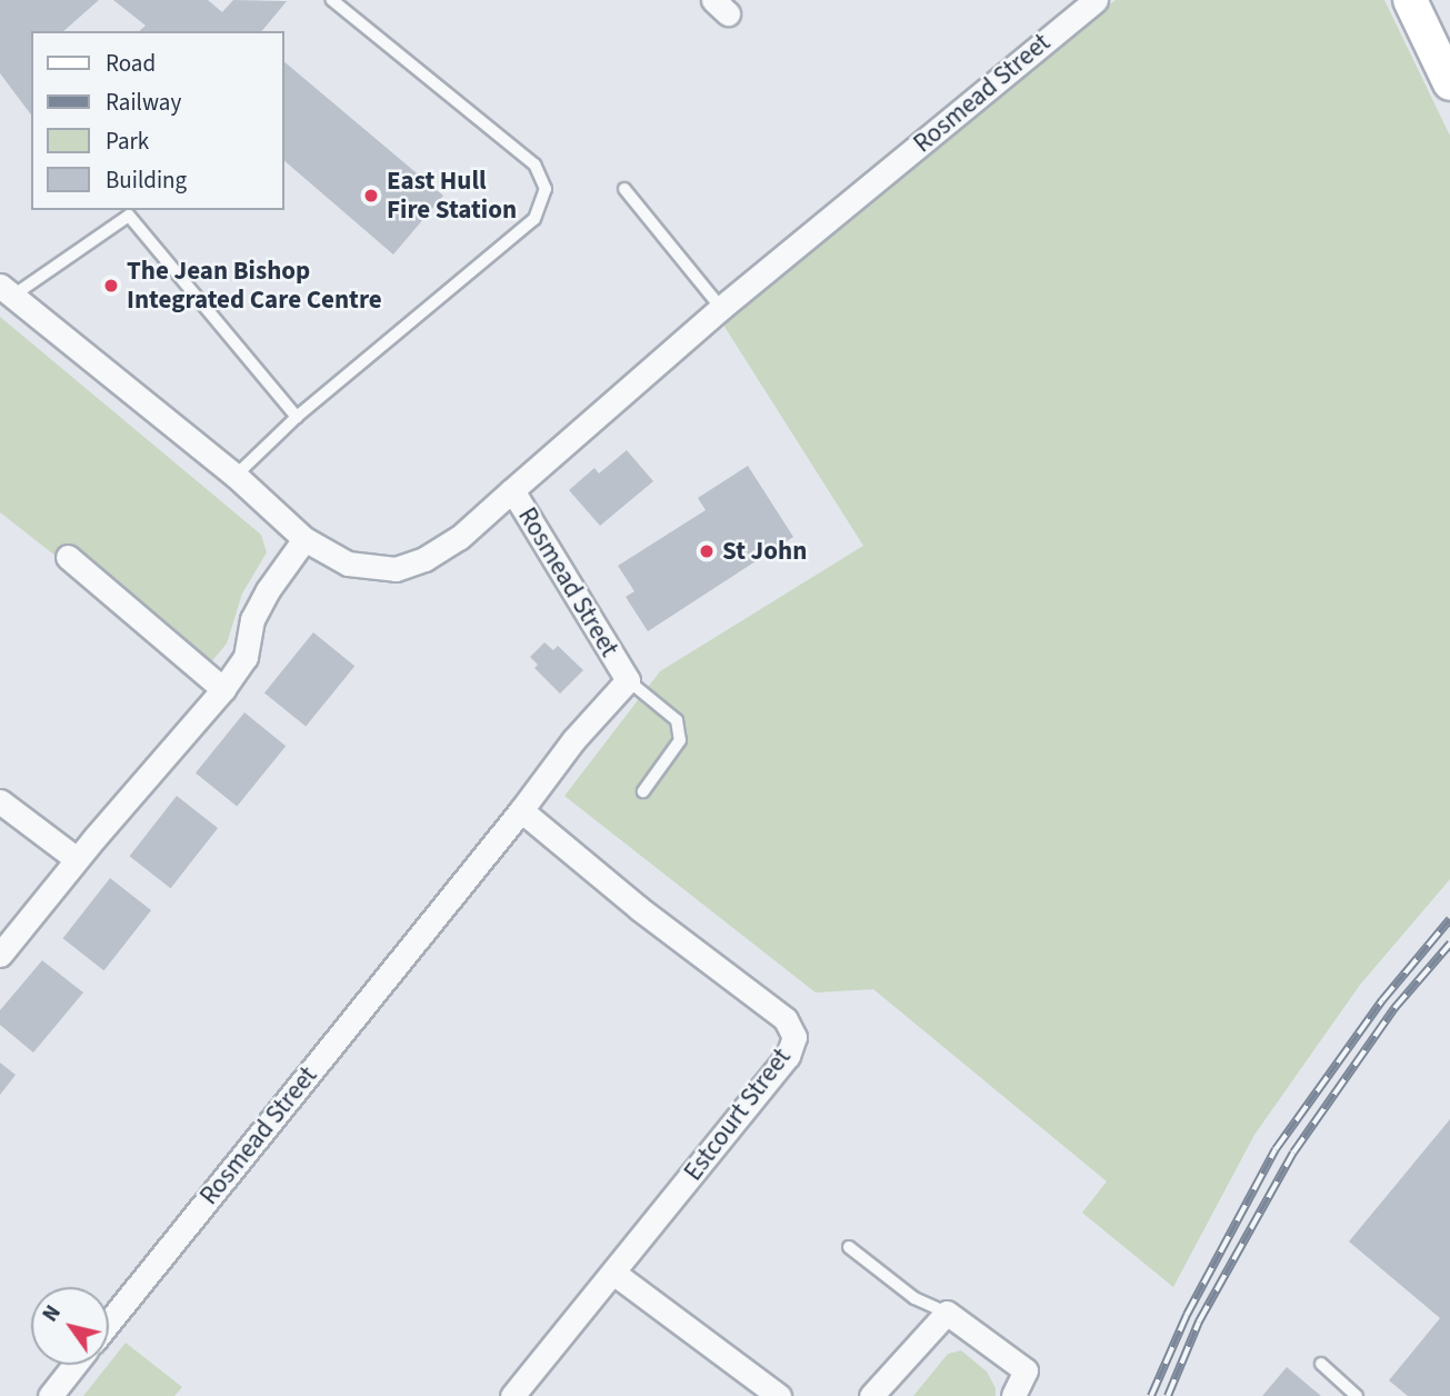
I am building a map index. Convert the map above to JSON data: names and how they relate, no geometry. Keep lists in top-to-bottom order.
{
  "streets": {
    "street": ["Rosmead Street", "Estcourt Street"]
  },
  "crossings": [
    ["Rosmead Street", "Estcourt Street"]
  ],
  "places": ["East Hull Fire Station", "The Jean Bishop Integrated Care Centre", "St John"],
  "legend": [
    "Road",
    "Railway",
    "Park",
    "Building"
  ],
  "north": "top left"
}
